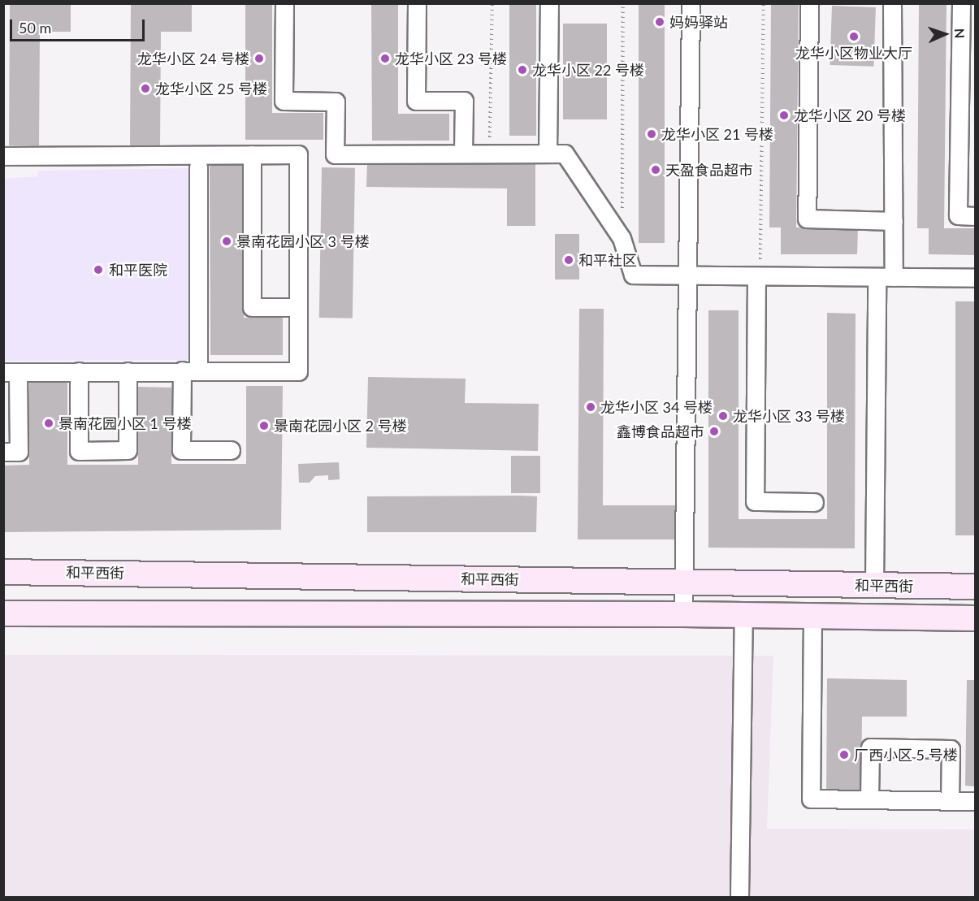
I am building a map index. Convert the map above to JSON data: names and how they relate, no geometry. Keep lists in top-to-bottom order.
{
  "streets": {
    "main road": ["和平西街"]
  },
  "places": [
    "妈妈驿站",
    "龙华小区物业大厅",
    "龙华小区 24 号楼",
    "龙华小区 23 号楼",
    "龙华小区 22 号楼",
    "龙华小区 25 号楼",
    "龙华小区 20 号楼",
    "龙华小区 21 号楼",
    "天盈食品超市",
    "景南花园小区 3 号楼",
    "和平社区",
    "和平医院",
    "龙华小区 34 号楼",
    "龙华小区 33 号楼",
    "景南花园小区 1 号楼",
    "景南花园小区 2 号楼",
    "鑫博食品超市",
    "厂西小区 5 号楼"
  ],
  "scale_bar": "50 m",
  "north": "right"
}
